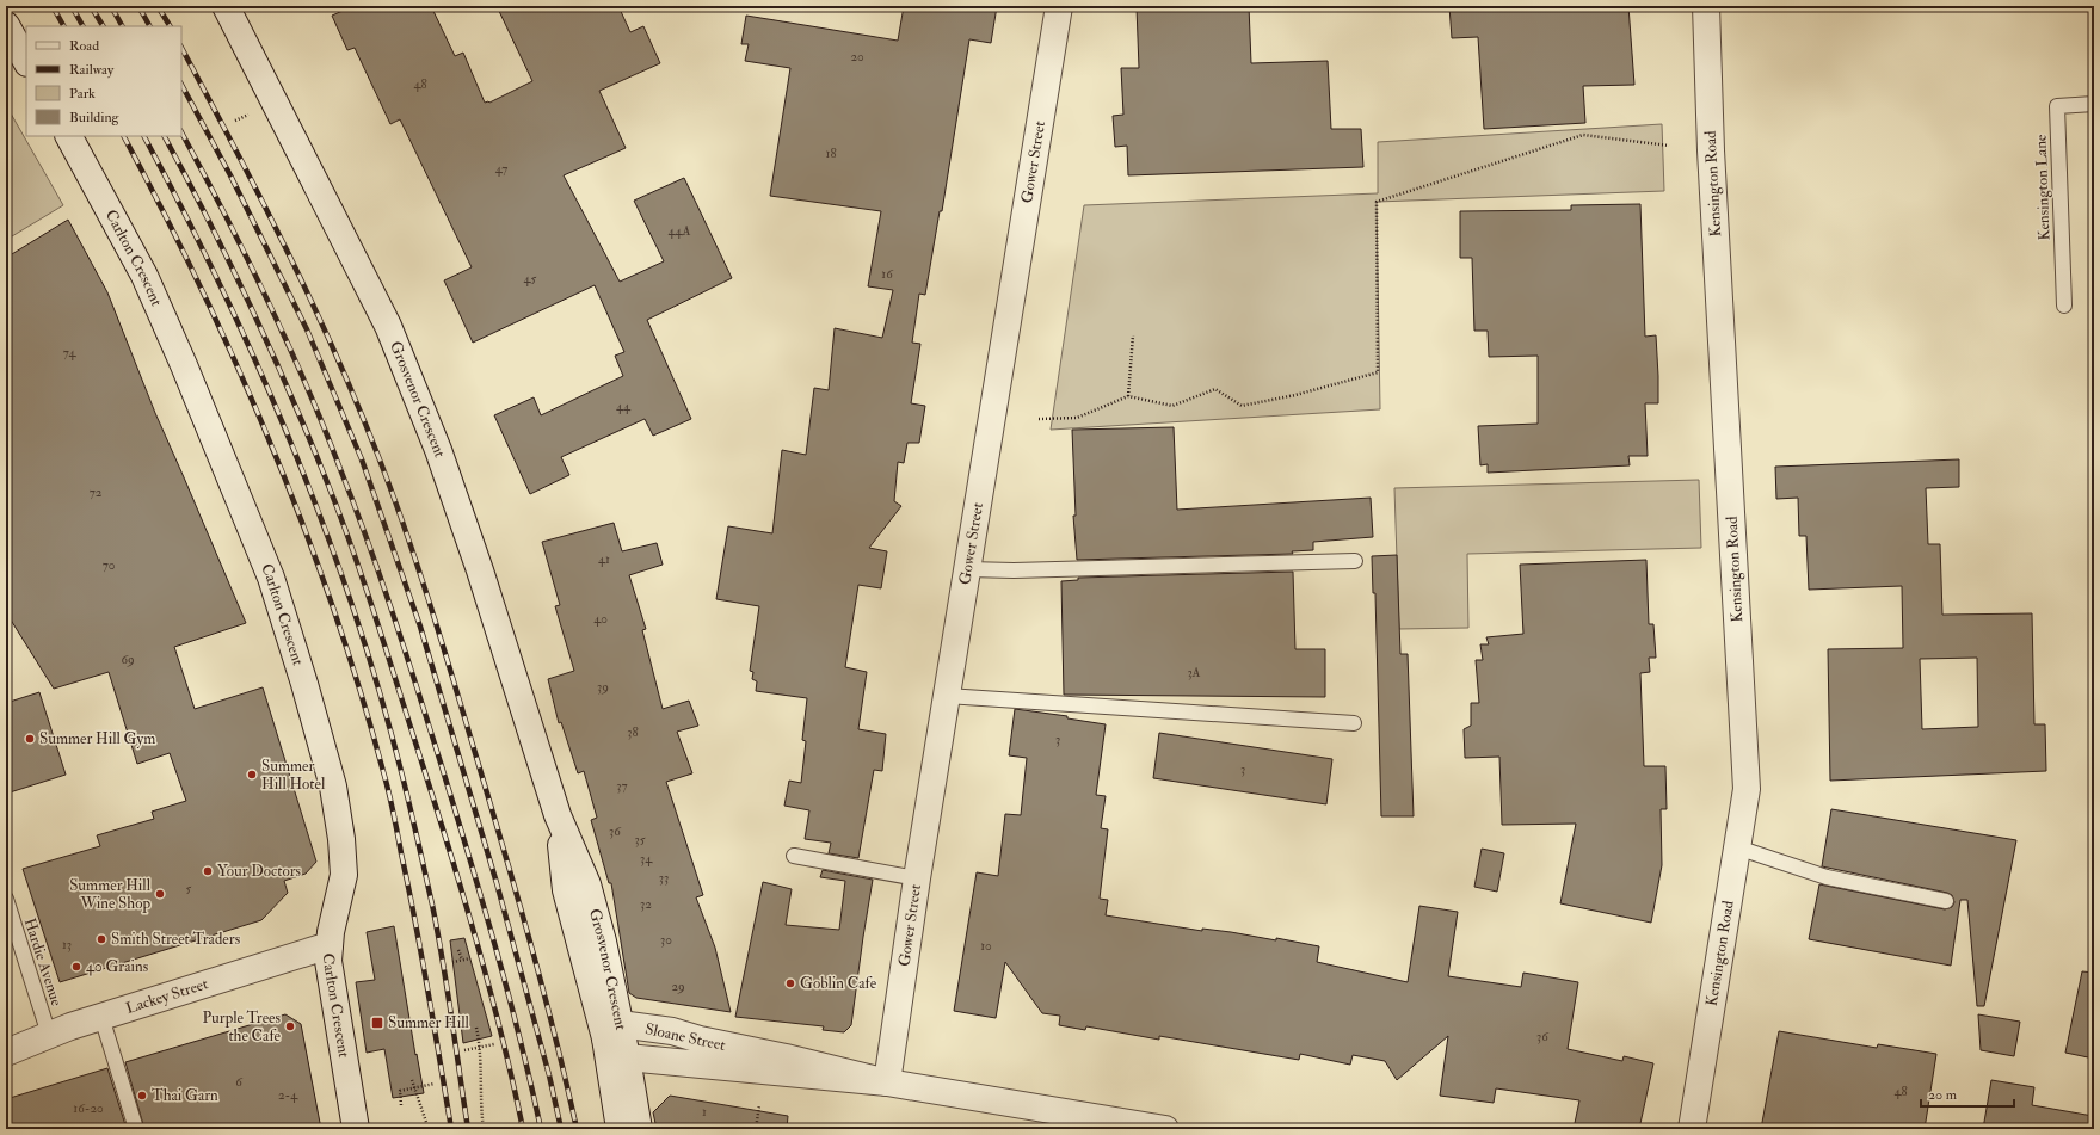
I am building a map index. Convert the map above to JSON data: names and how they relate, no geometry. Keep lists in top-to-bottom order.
{
  "streets": {
    "street": [
      "Gower Street",
      "Kensington Road",
      "Carlton Crescent",
      "Grosvenor Crescent",
      "Lackey Street",
      "Sloane Street"
    ],
    "lane": ["Kensington Lane", "Hardie Avenue"]
  },
  "crossings": [
    ["Gower Street", "Sloane Street"],
    ["Carlton Crescent", "Lackey Street"],
    ["Grosvenor Crescent", "Sloane Street"],
    ["Hardie Avenue", "Lackey Street"]
  ],
  "places": {
    "other": [
      "Summer Hill Gym",
      "Summer Hill Hotel",
      "Your Doctors",
      "Summer Hill Wine Shop",
      "Smith Street Traders",
      "40 Grains",
      "Goblin Cafe",
      "Purple Trees the Cafe",
      "Thai Garn"
    ],
    "transit": ["Summer Hill"]
  },
  "house_numbers": [
    "20",
    "48",
    "18",
    "47",
    "44A",
    "16",
    "45",
    "74",
    "44",
    "72",
    "41",
    "70",
    "40",
    "69",
    "3A",
    "39",
    "38",
    "3",
    "3",
    "37",
    "36",
    "35",
    "34",
    "33",
    "5",
    "32",
    "30",
    "13",
    "10",
    "29",
    "36",
    "6",
    "48",
    "2-4",
    "16-20",
    "1"
  ],
  "legend": [
    "Road",
    "Railway",
    "Park",
    "Building"
  ],
  "scale_bar": "20 m"
}
